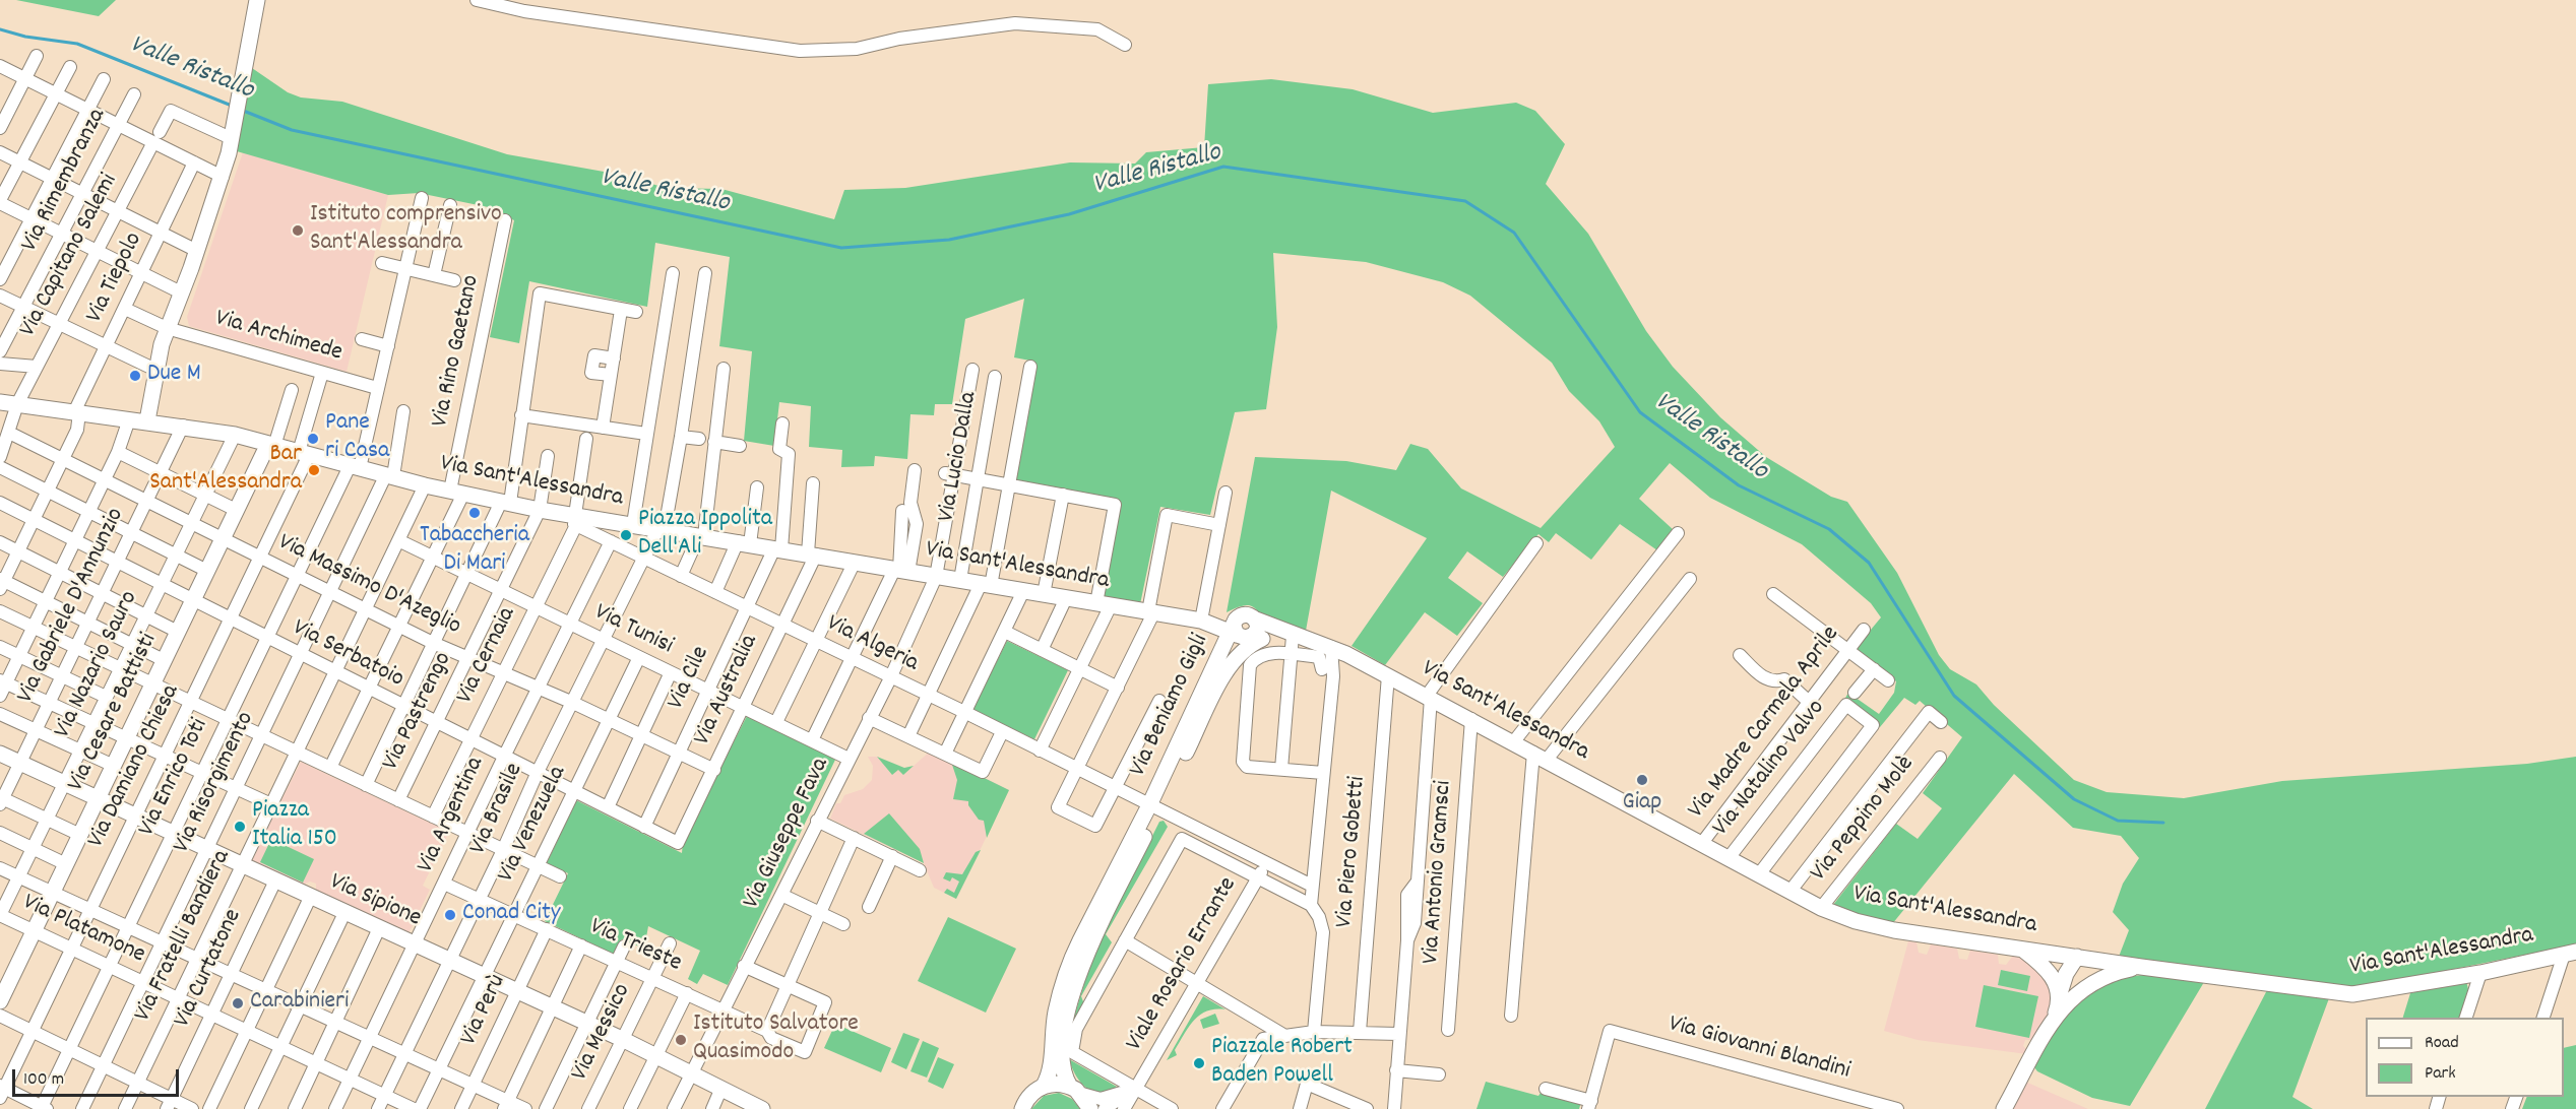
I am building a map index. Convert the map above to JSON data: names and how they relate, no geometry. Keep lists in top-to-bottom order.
{
  "streets": {
    "street": [
      "Via Rimembranza",
      "Via Capitano Salemi",
      "Via Tiepolo",
      "Via Archimede",
      "Via Rino Gaetano",
      "Via Lucio Dalla",
      "Via Sant'Alessandra",
      "Via Massimo D'Azeglio",
      "Via Gabriele D'Annunzio",
      "Via Tunisi",
      "Via Algeria",
      "Via Serbatoio",
      "Via Cernaia",
      "Via Nazario Sauro",
      "Via Cile",
      "Via Australia",
      "Via Beniamo Gigli",
      "Via Pastrengo",
      "Via Cesare Battisti",
      "Via Madre Carmela Aprile",
      "Via Damiano Chiesa",
      "Via Natalino Valvo",
      "Via Enrico Toti",
      "Via Risorgimento",
      "Via Brasile",
      "Via Argentina",
      "Via Peppino Molè",
      "Via Venezuela",
      "Via Giuseppe Fava",
      "Via Piero Gobetti",
      "Via Antonio Gramsci",
      "Via Sipione",
      "Via Platamone",
      "Via Fratelli Bandiera",
      "Via Trieste",
      "Viale Rosario Errante",
      "Via Curtatone",
      "Via Perù",
      "Via Messico",
      "Via Giovanni Blandini"
    ]
  },
  "crossings": [
    ["Via Capitano Salemi", "Via Sant'Alessandra"],
    ["Via Capitano Salemi", "Via Massimo D'Azeglio"],
    ["Via Tiepolo", "Via Archimede"],
    ["Via Tiepolo", "Via Sant'Alessandra"],
    ["Via Tiepolo", "Via Massimo D'Azeglio"],
    ["Via Tiepolo", "Via Serbatoio"],
    ["Via Archimede", "Via Damiano Chiesa"],
    ["Via Archimede", "Via Enrico Toti"],
    ["Via Rino Gaetano", "Via Sant'Alessandra"],
    ["Via Lucio Dalla", "Via Sant'Alessandra"],
    ["Via Sant'Alessandra", "Via Gabriele D'Annunzio"],
    ["Via Sant'Alessandra", "Via Algeria"],
    ["Via Sant'Alessandra", "Via Cernaia"],
    ["Via Sant'Alessandra", "Via Nazario Sauro"],
    ["Via Sant'Alessandra", "Via Cile"],
    ["Via Sant'Alessandra", "Via Australia"],
    ["Via Sant'Alessandra", "Via Pastrengo"],
    ["Via Sant'Alessandra", "Via Cesare Battisti"],
    ["Via Sant'Alessandra", "Via Madre Carmela Aprile"],
    ["Via Sant'Alessandra", "Via Damiano Chiesa"],
    ["Via Sant'Alessandra", "Via Natalino Valvo"],
    ["Via Sant'Alessandra", "Via Enrico Toti"],
    ["Via Sant'Alessandra", "Via Risorgimento"],
    ["Via Sant'Alessandra", "Via Brasile"],
    ["Via Sant'Alessandra", "Via Peppino Molè"],
    ["Via Sant'Alessandra", "Via Giuseppe Fava"],
    ["Via Sant'Alessandra", "Via Piero Gobetti"],
    ["Via Sant'Alessandra", "Via Antonio Gramsci"],
    ["Via Sant'Alessandra", "Via Fratelli Bandiera"],
    ["Via Massimo D'Azeglio", "Via Gabriele D'Annunzio"],
    ["Via Massimo D'Azeglio", "Via Cernaia"],
    ["Via Massimo D'Azeglio", "Via Nazario Sauro"],
    ["Via Massimo D'Azeglio", "Via Cile"],
    ["Via Massimo D'Azeglio", "Via Australia"],
    ["Via Massimo D'Azeglio", "Via Pastrengo"],
    ["Via Massimo D'Azeglio", "Via Cesare Battisti"],
    ["Via Massimo D'Azeglio", "Via Damiano Chiesa"],
    ["Via Massimo D'Azeglio", "Via Enrico Toti"],
    ["Via Massimo D'Azeglio", "Via Risorgimento"],
    ["Via Massimo D'Azeglio", "Via Brasile"],
    ["Via Massimo D'Azeglio", "Via Argentina"],
    ["Via Massimo D'Azeglio", "Via Venezuela"],
    ["Via Massimo D'Azeglio", "Via Fratelli Bandiera"],
    ["Via Gabriele D'Annunzio", "Via Serbatoio"],
    ["Via Gabriele D'Annunzio", "Via Sipione"],
    ["Via Tunisi", "Via Cernaia"],
    ["Via Tunisi", "Via Cile"],
    ["Via Tunisi", "Via Australia"],
    ["Via Tunisi", "Via Pastrengo"],
    ["Via Tunisi", "Via Brasile"],
    ["Via Tunisi", "Via Argentina"],
    ["Via Tunisi", "Via Venezuela"],
    ["Via Tunisi", "Via Giuseppe Fava"],
    ["Via Tunisi", "Via Fratelli Bandiera"],
    ["Via Algeria", "Via Cernaia"],
    ["Via Algeria", "Via Cile"],
    ["Via Algeria", "Via Australia"],
    ["Via Algeria", "Via Beniamo Gigli"],
    ["Via Algeria", "Via Brasile"],
    ["Via Algeria", "Via Argentina"],
    ["Via Algeria", "Via Giuseppe Fava"],
    ["Via Algeria", "Viale Rosario Errante"],
    ["Via Serbatoio", "Via Cernaia"],
    ["Via Serbatoio", "Via Nazario Sauro"],
    ["Via Serbatoio", "Via Cile"],
    ["Via Serbatoio", "Via Australia"],
    ["Via Serbatoio", "Via Pastrengo"],
    ["Via Serbatoio", "Via Cesare Battisti"],
    ["Via Serbatoio", "Via Damiano Chiesa"],
    ["Via Serbatoio", "Via Enrico Toti"],
    ["Via Serbatoio", "Via Risorgimento"],
    ["Via Serbatoio", "Via Brasile"],
    ["Via Serbatoio", "Via Argentina"],
    ["Via Serbatoio", "Via Venezuela"],
    ["Via Serbatoio", "Via Fratelli Bandiera"],
    ["Via Nazario Sauro", "Via Sipione"],
    ["Via Nazario Sauro", "Via Platamone"],
    ["Via Cesare Battisti", "Via Sipione"],
    ["Via Cesare Battisti", "Via Platamone"],
    ["Via Damiano Chiesa", "Via Sipione"],
    ["Via Damiano Chiesa", "Via Platamone"],
    ["Via Enrico Toti", "Via Sipione"],
    ["Via Enrico Toti", "Via Platamone"],
    ["Via Risorgimento", "Via Sipione"],
    ["Via Risorgimento", "Via Platamone"],
    ["Via Brasile", "Via Sipione"],
    ["Via Brasile", "Via Platamone"],
    ["Via Brasile", "Via Trieste"],
    ["Via Argentina", "Via Sipione"],
    ["Via Argentina", "Via Platamone"],
    ["Via Argentina", "Via Trieste"],
    ["Via Venezuela", "Via Sipione"],
    ["Via Venezuela", "Via Trieste"],
    ["Via Giuseppe Fava", "Via Sipione"],
    ["Via Giuseppe Fava", "Via Trieste"],
    ["Via Sipione", "Via Fratelli Bandiera"],
    ["Via Sipione", "Via Curtatone"],
    ["Via Sipione", "Via Perù"],
    ["Via Sipione", "Via Messico"],
    ["Via Platamone", "Via Fratelli Bandiera"],
    ["Via Platamone", "Via Curtatone"],
    ["Via Trieste", "Via Perù"],
    ["Via Trieste", "Via Messico"]
  ],
  "water": ["Valle Ristallo"],
  "places": [
    "Istituto comprensivo Sant'Alessandra",
    "Due M",
    "Pane ri Casa",
    "Bar Sant'Alessandra",
    "Tabaccheria Di Mari",
    "Piazza Ippolita Dell'Ali",
    "Giap",
    "Piazza Italia 150",
    "Conad City",
    "Carabinieri",
    "Istituto Salvatore Quasimodo",
    "Piazzale Robert Baden Powell"
  ],
  "legend": ["Road", "Park"],
  "scale_bar": "100 m"
}
